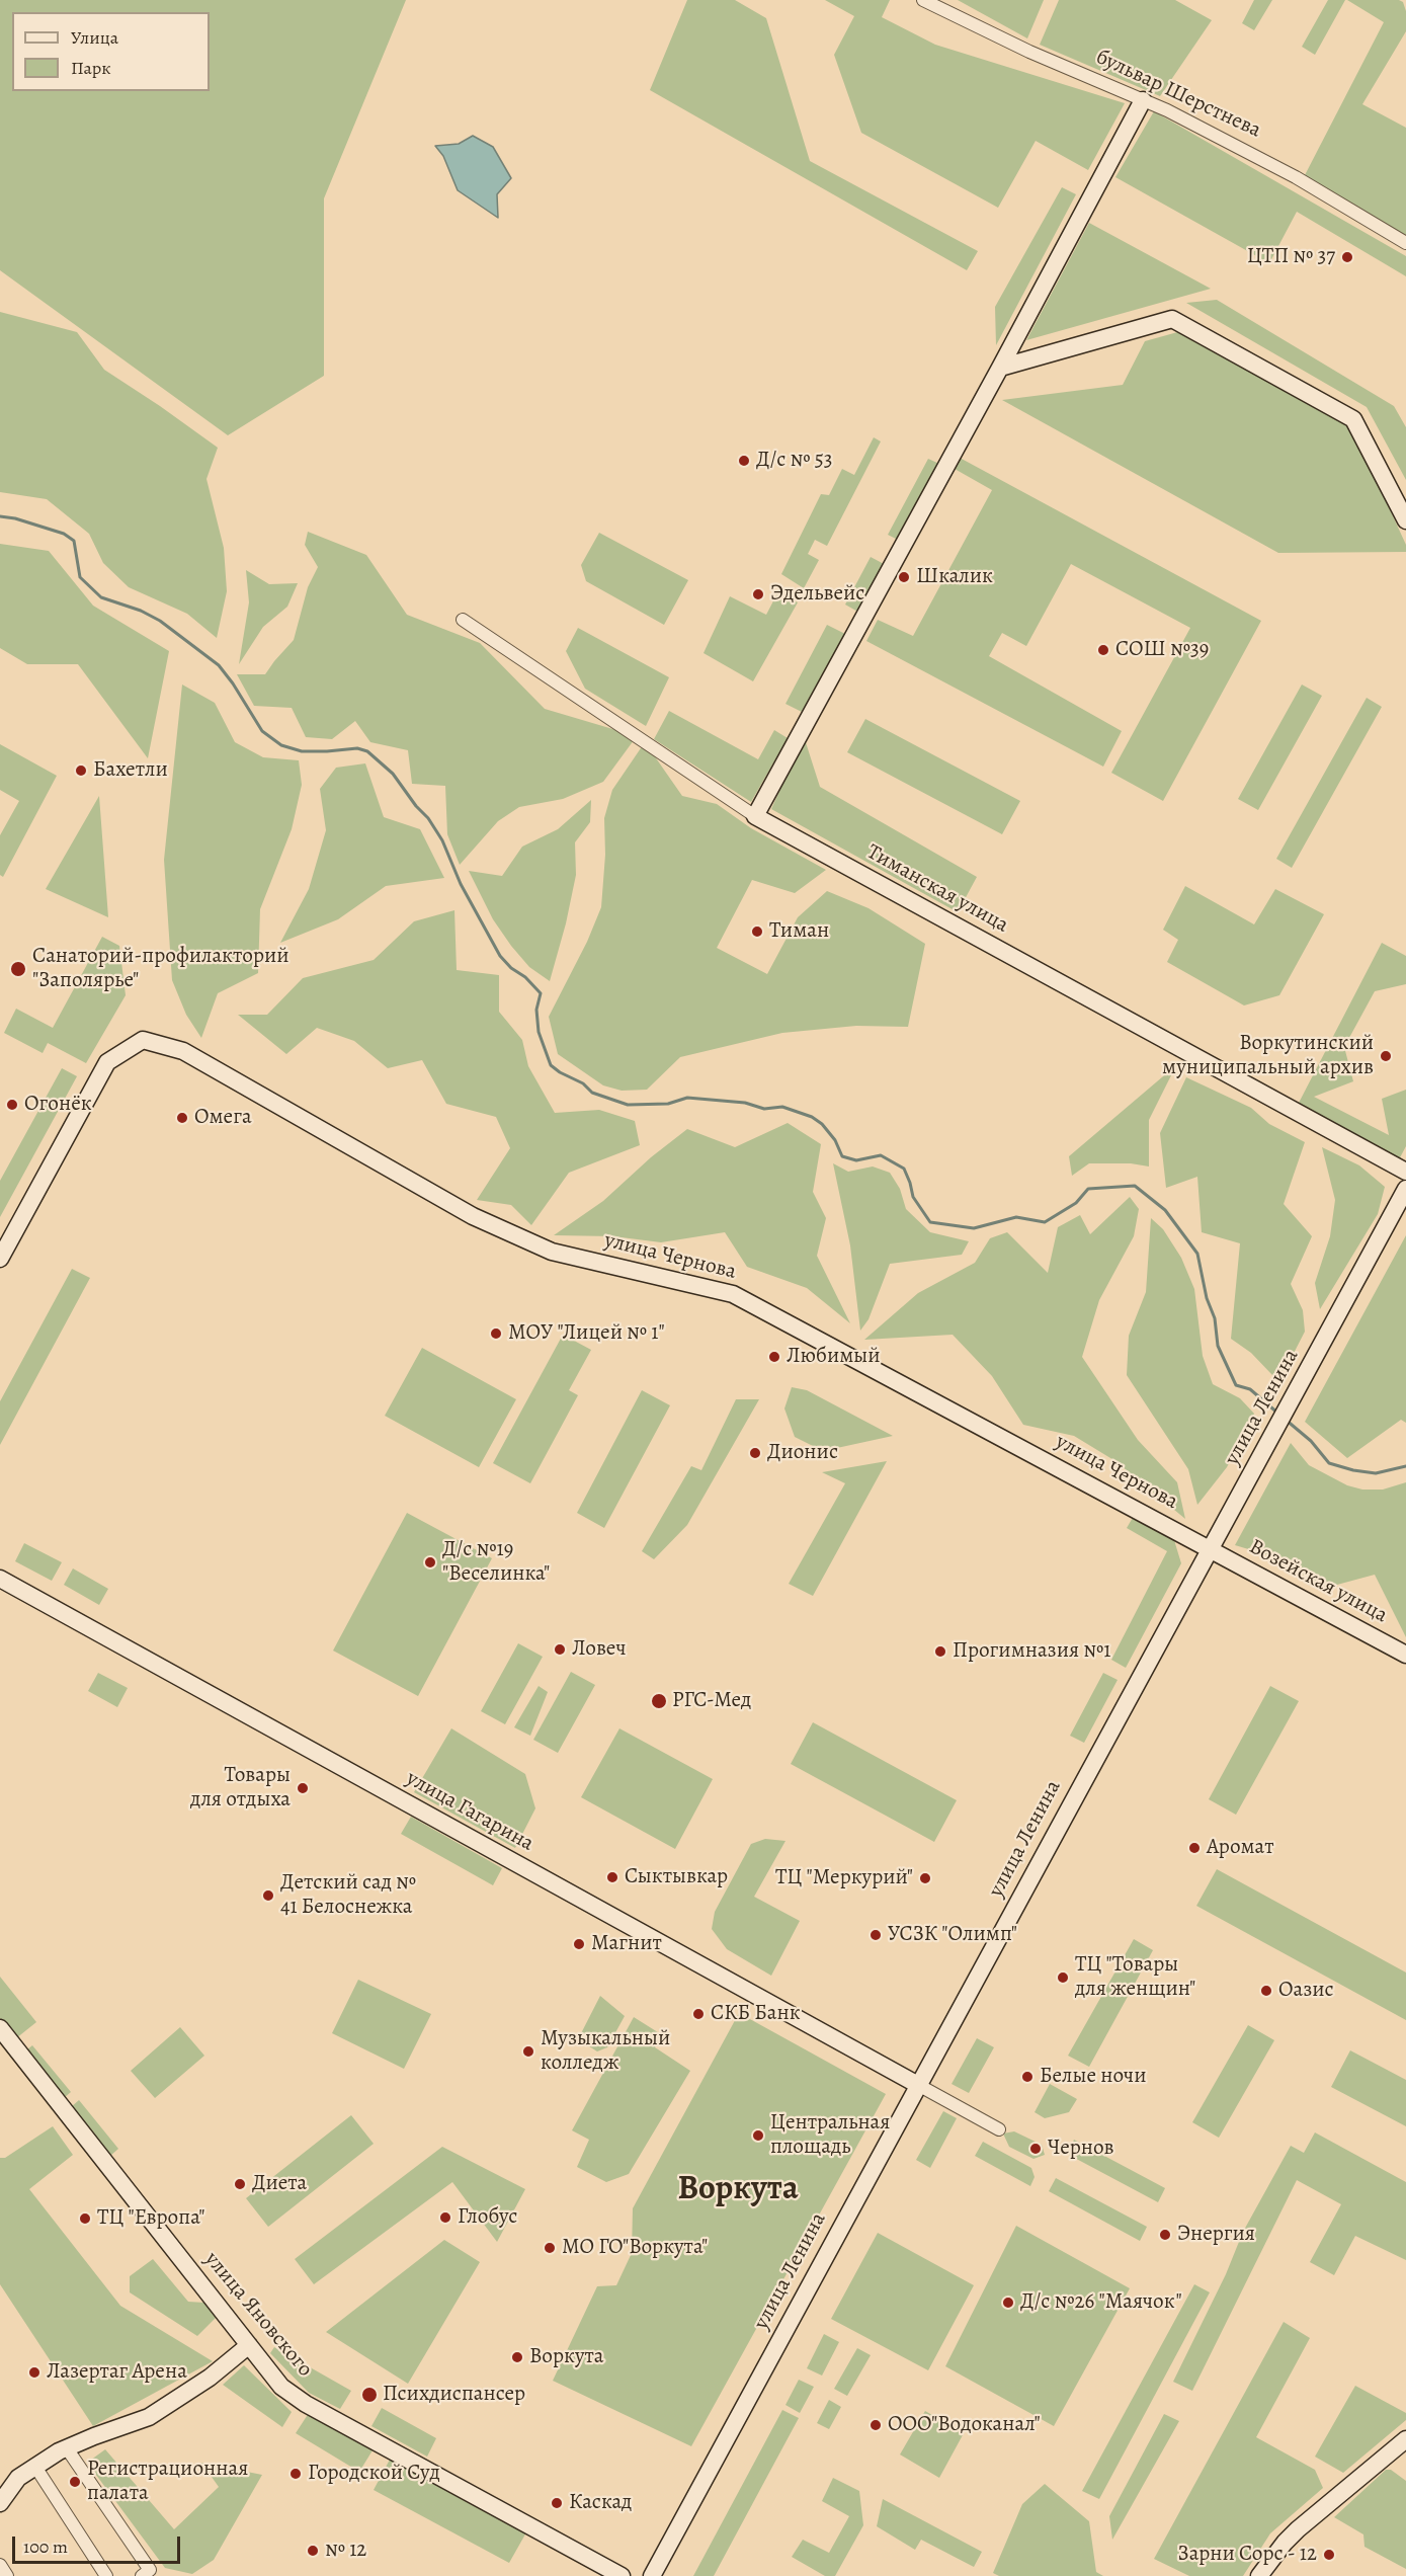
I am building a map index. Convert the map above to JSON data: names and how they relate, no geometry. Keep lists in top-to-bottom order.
{
  "streets": {
    "main road": [
      "Тиманская улица",
      "улица Чернова",
      "улица Ленина",
      "Возейская улица",
      "улица Гагарина",
      "улица Яновского"
    ],
    "street": ["бульвар Шерстнева"]
  },
  "crossings": [
    ["улица Чернова", "улица Ленина"],
    ["улица Чернова", "Возейская улица"],
    ["улица Ленина", "Возейская улица"],
    ["улица Ленина", "улица Гагарина"]
  ],
  "districts": ["Воркута"],
  "places": [
    "ЦТП № 37",
    "Д/с № 53",
    "Шкалик",
    "Эдельвейс",
    "СОШ №39",
    "Бахетли",
    "Тиман",
    "Санаторий-профилакторий \"Заполярье\"",
    "Воркутинский муниципальный архив",
    "Огонёк",
    "Омега",
    "МОУ \"Лицей № 1\"",
    "Любимый",
    "Дионис",
    "Д/с №19 \"Веселинка\"",
    "Ловеч",
    "Прогимназия №1",
    "РГС-Мед",
    "Товары для отдыха",
    "Аромат",
    "Сыктывкар",
    "ТЦ \"Меркурий\"",
    "Детский сад № 41 Белоснежка",
    "УСЗК \"Олимп\"",
    "Магнит",
    "ТЦ \"Товары для женщин\"",
    "Оазис",
    "СКБ Банк",
    "Музыкальный колледж",
    "Белые ночи",
    "Центральная площадь",
    "Чернов",
    "Диета",
    "Глобус",
    "ТЦ \"Европа\"",
    "Энергия",
    "МО ГО\"Воркута\"",
    "Д/с №26 \"Маячок\"",
    "Воркута",
    "Лазертаг Арена",
    "Психдиспансер",
    "ООО\"Водоканал\"",
    "Городской Суд",
    "Регистрационная палата",
    "Каскад",
    "№ 12",
    "Зарни Сорс - 12"
  ],
  "legend": ["Улица", "Парк"],
  "scale_bar": "100 m"
}
